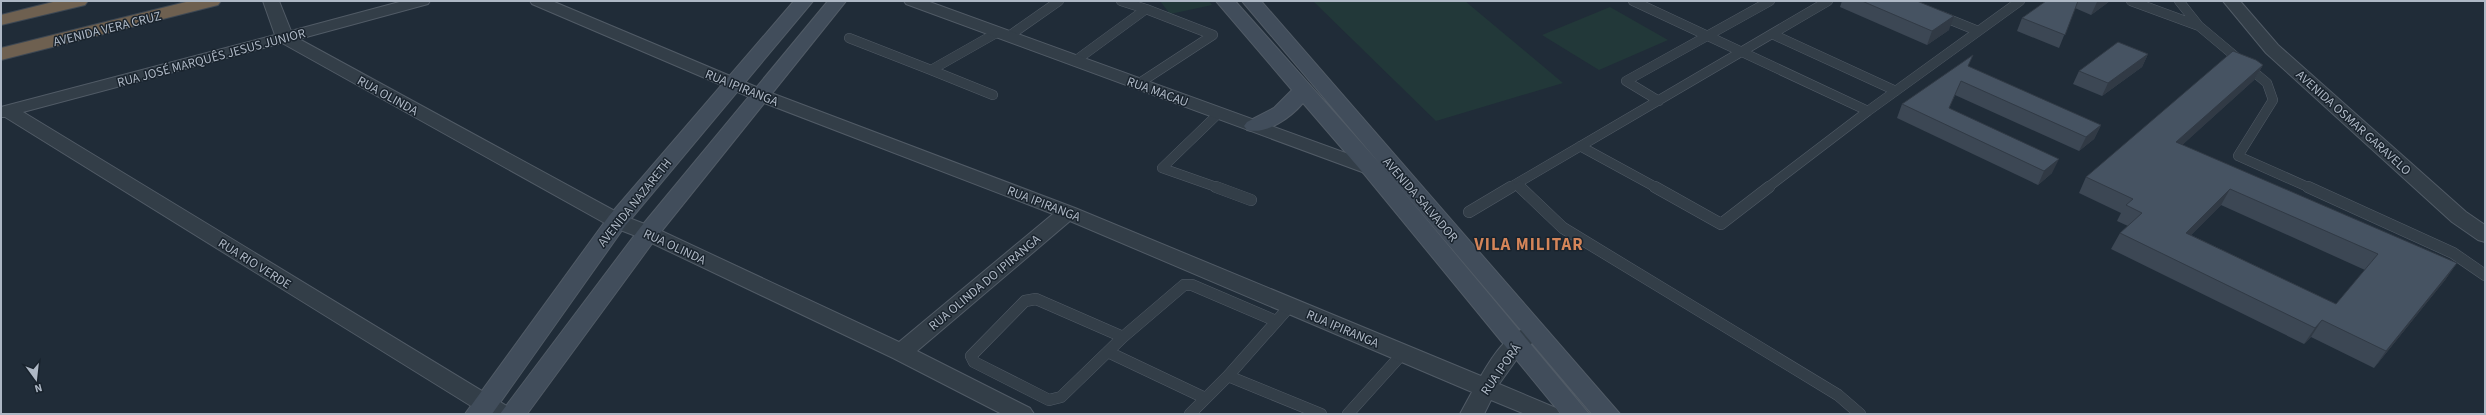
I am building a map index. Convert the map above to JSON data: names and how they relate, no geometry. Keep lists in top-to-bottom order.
{
  "streets": {
    "highway": ["AVENIDA VERA CRUZ"],
    "street": [
      "RUA JOSÉ MARQUÊS JESUS JUNIOR",
      "RUA IPIRANGA",
      "RUA MACAU",
      "RUA OLINDA",
      "AVENIDA OSMAR GARAVELO",
      "AVENIDA SALVADOR",
      "AVENIDA NAZARETH",
      "RUA RIO VERDE",
      "RUA OLINDA DO IPIRANGA",
      "RUA IPORÁ"
    ]
  },
  "crossings": [
    ["RUA JOSÉ MARQUÊS JESUS JUNIOR", "RUA OLINDA"],
    ["RUA JOSÉ MARQUÊS JESUS JUNIOR", "RUA RIO VERDE"],
    ["RUA IPIRANGA", "AVENIDA NAZARETH"],
    ["RUA IPIRANGA", "RUA OLINDA DO IPIRANGA"],
    ["RUA IPIRANGA", "RUA IPORÁ"],
    ["RUA MACAU", "AVENIDA SALVADOR"],
    ["RUA OLINDA", "AVENIDA NAZARETH"],
    ["RUA OLINDA", "RUA OLINDA DO IPIRANGA"],
    ["AVENIDA SALVADOR", "RUA IPORÁ"],
    ["AVENIDA NAZARETH", "RUA RIO VERDE"]
  ],
  "districts": ["VILA MILITAR"],
  "north": "bottom"
}
